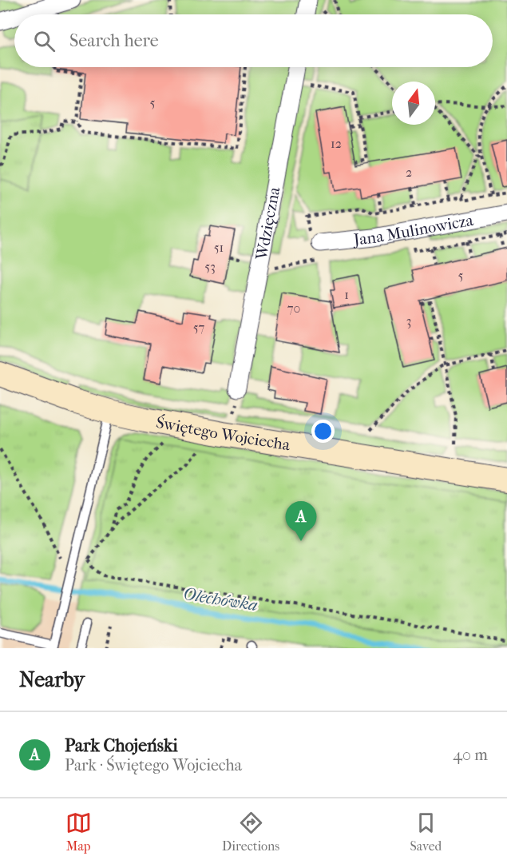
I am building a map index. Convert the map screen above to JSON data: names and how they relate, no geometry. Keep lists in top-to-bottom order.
{
  "streets": {
    "street": ["Wdzięczna", "Jana Mulinowicza", "Świętego Wojciecha"]
  },
  "water": ["Olechówka"],
  "house_numbers": [
    "5",
    "12",
    "2",
    "51",
    "53",
    "5",
    "1",
    "70",
    "3",
    "57"
  ],
  "north": "top",
  "page": {
    "search": "Search here",
    "pins": "A",
    "heading": "Nearby",
    "list": [
      {
        "mark": "A",
        "name": "Park Chojeński",
        "note": "Park · Świętego Wojciecha",
        "value": "40 m"
      }
    ],
    "nav": ["Map", "Directions", "Saved"]
  }
}
